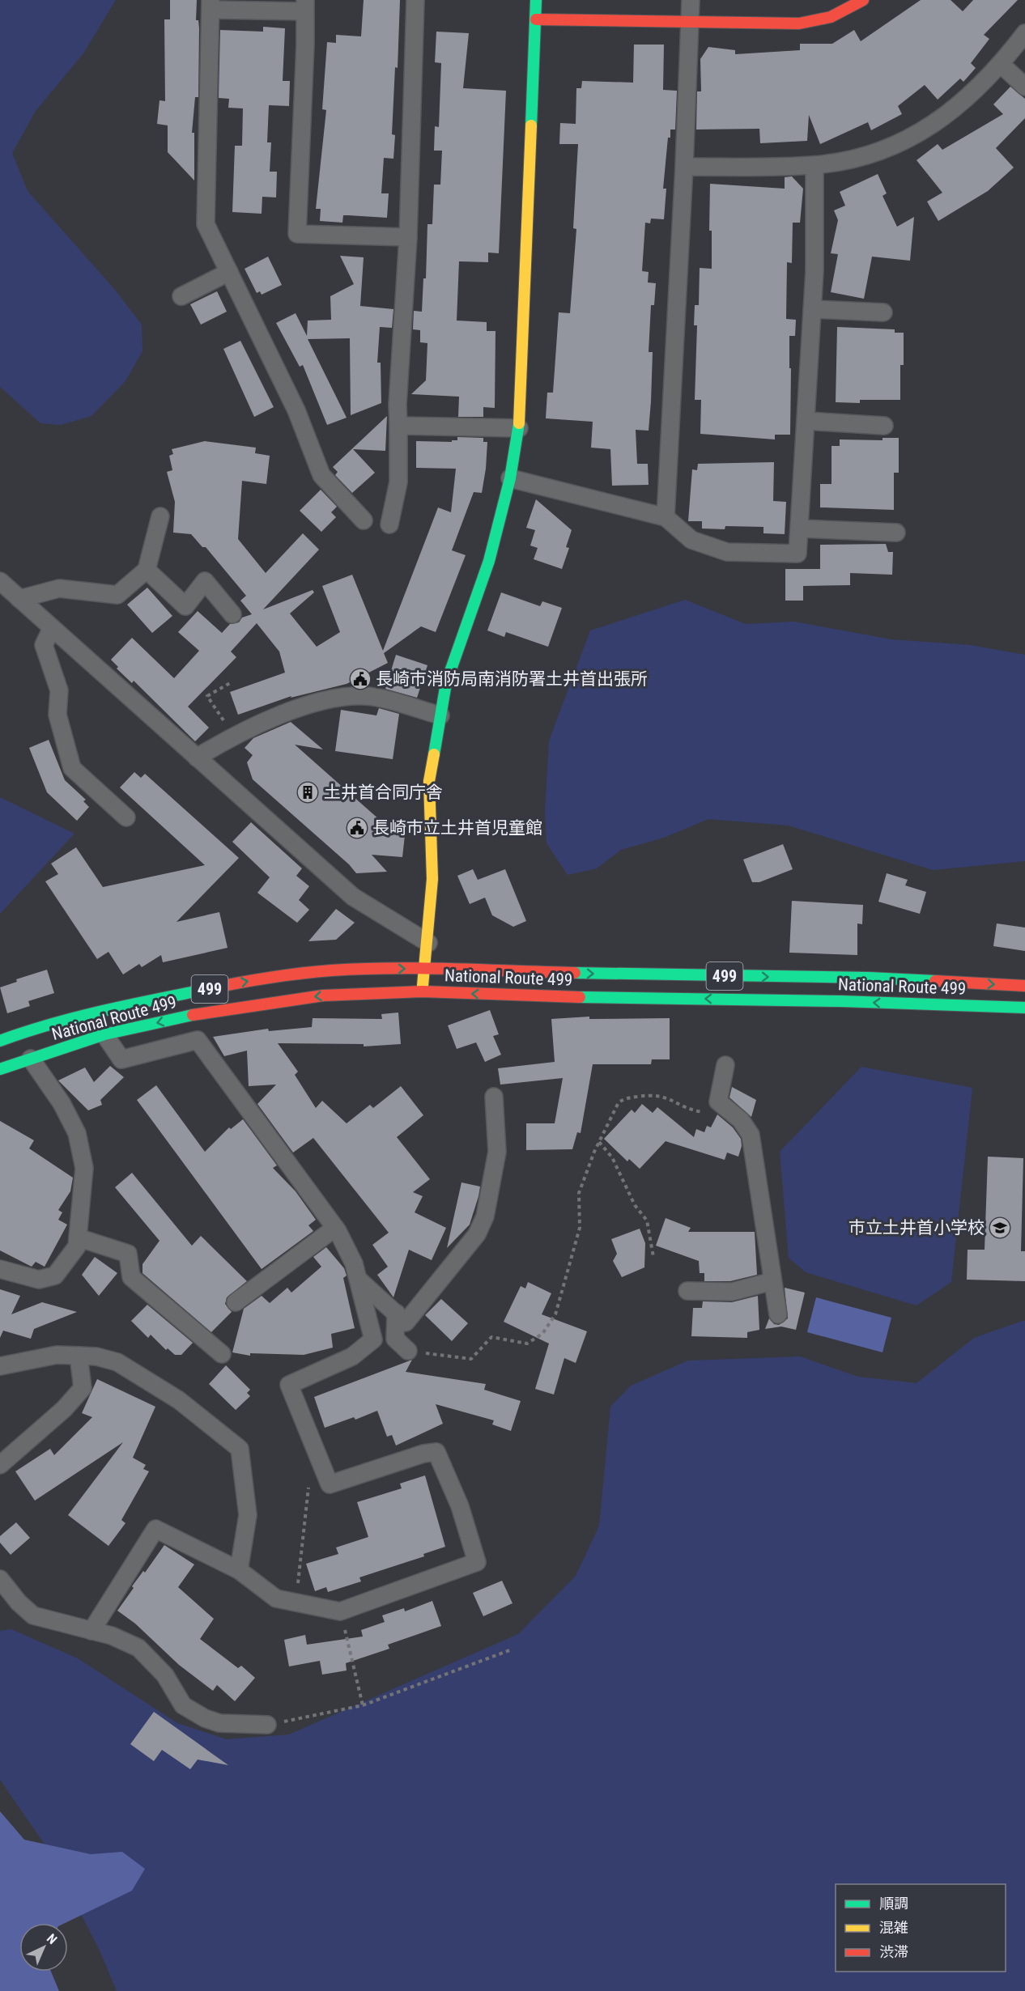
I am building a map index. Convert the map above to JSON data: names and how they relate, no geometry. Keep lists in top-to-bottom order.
{
  "streets": {
    "main road": ["499", "National Route 499"]
  },
  "places": {
    "public building": ["長崎市消防局南消防署土井首出張所", "長崎市立土井首児童館"],
    "building": ["土井首合同庁舎"],
    "school or university": ["市立土井首小学校"]
  },
  "legend": ["順調", "混雑", "渋滞"],
  "north": "top right"
}
